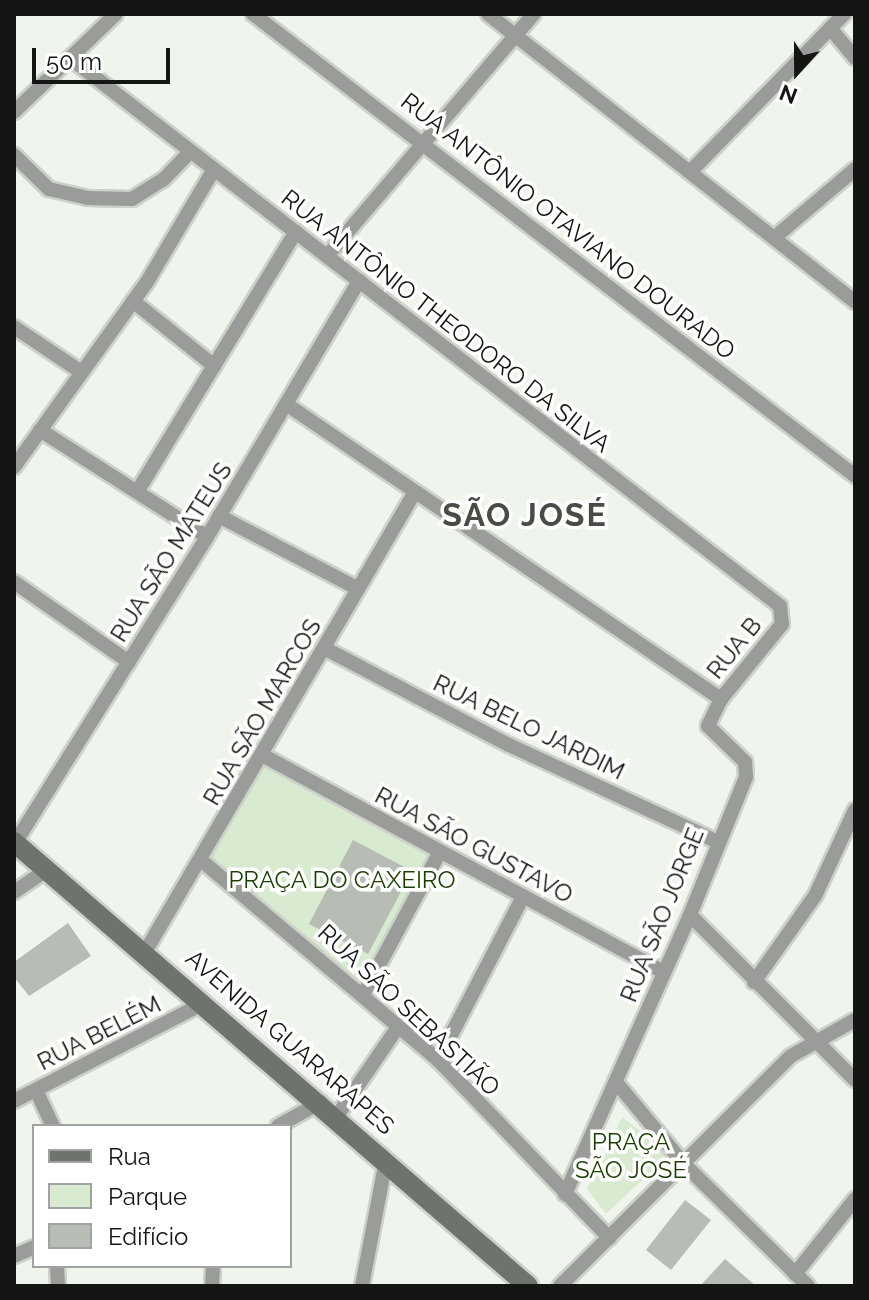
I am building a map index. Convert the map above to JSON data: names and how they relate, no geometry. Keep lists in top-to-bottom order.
{
  "streets": {
    "street": [
      "RUA ANTÔNIO OTAVIANO DOURADO",
      "RUA ANTÔNIO THEODORO DA SILVA",
      "RUA SÃO MATEUS",
      "RUA B",
      "RUA SÃO MARCOS",
      "RUA BELO JARDIM",
      "RUA SÃO GUSTAVO",
      "RUA SÃO JORGE",
      "RUA SÃO SEBASTIÃO",
      "RUA BELÉM",
      "AVENIDA GUARARAPES"
    ]
  },
  "crossings": [
    ["RUA ANTÔNIO THEODORO DA SILVA", "RUA SÃO MATEUS"],
    ["RUA ANTÔNIO THEODORO DA SILVA", "RUA B"],
    ["RUA SÃO MATEUS", "AVENIDA GUARARAPES"],
    ["RUA B", "RUA SÃO JORGE"],
    ["RUA SÃO MARCOS", "RUA BELO JARDIM"],
    ["RUA SÃO MARCOS", "RUA SÃO GUSTAVO"],
    ["RUA SÃO MARCOS", "RUA SÃO SEBASTIÃO"],
    ["RUA SÃO MARCOS", "AVENIDA GUARARAPES"],
    ["RUA BELO JARDIM", "RUA SÃO JORGE"],
    ["RUA SÃO GUSTAVO", "RUA SÃO JORGE"],
    ["RUA SÃO JORGE", "RUA SÃO SEBASTIÃO"],
    ["RUA BELÉM", "AVENIDA GUARARAPES"]
  ],
  "districts": ["SÃO JOSÉ"],
  "parks": ["PRAÇA DO CAXEIRO", "PRAÇA SÃO JOSÉ"],
  "legend": ["Rua", "Parque", "Edifício"],
  "scale_bar": "50 m",
  "north": "bottom"
}
